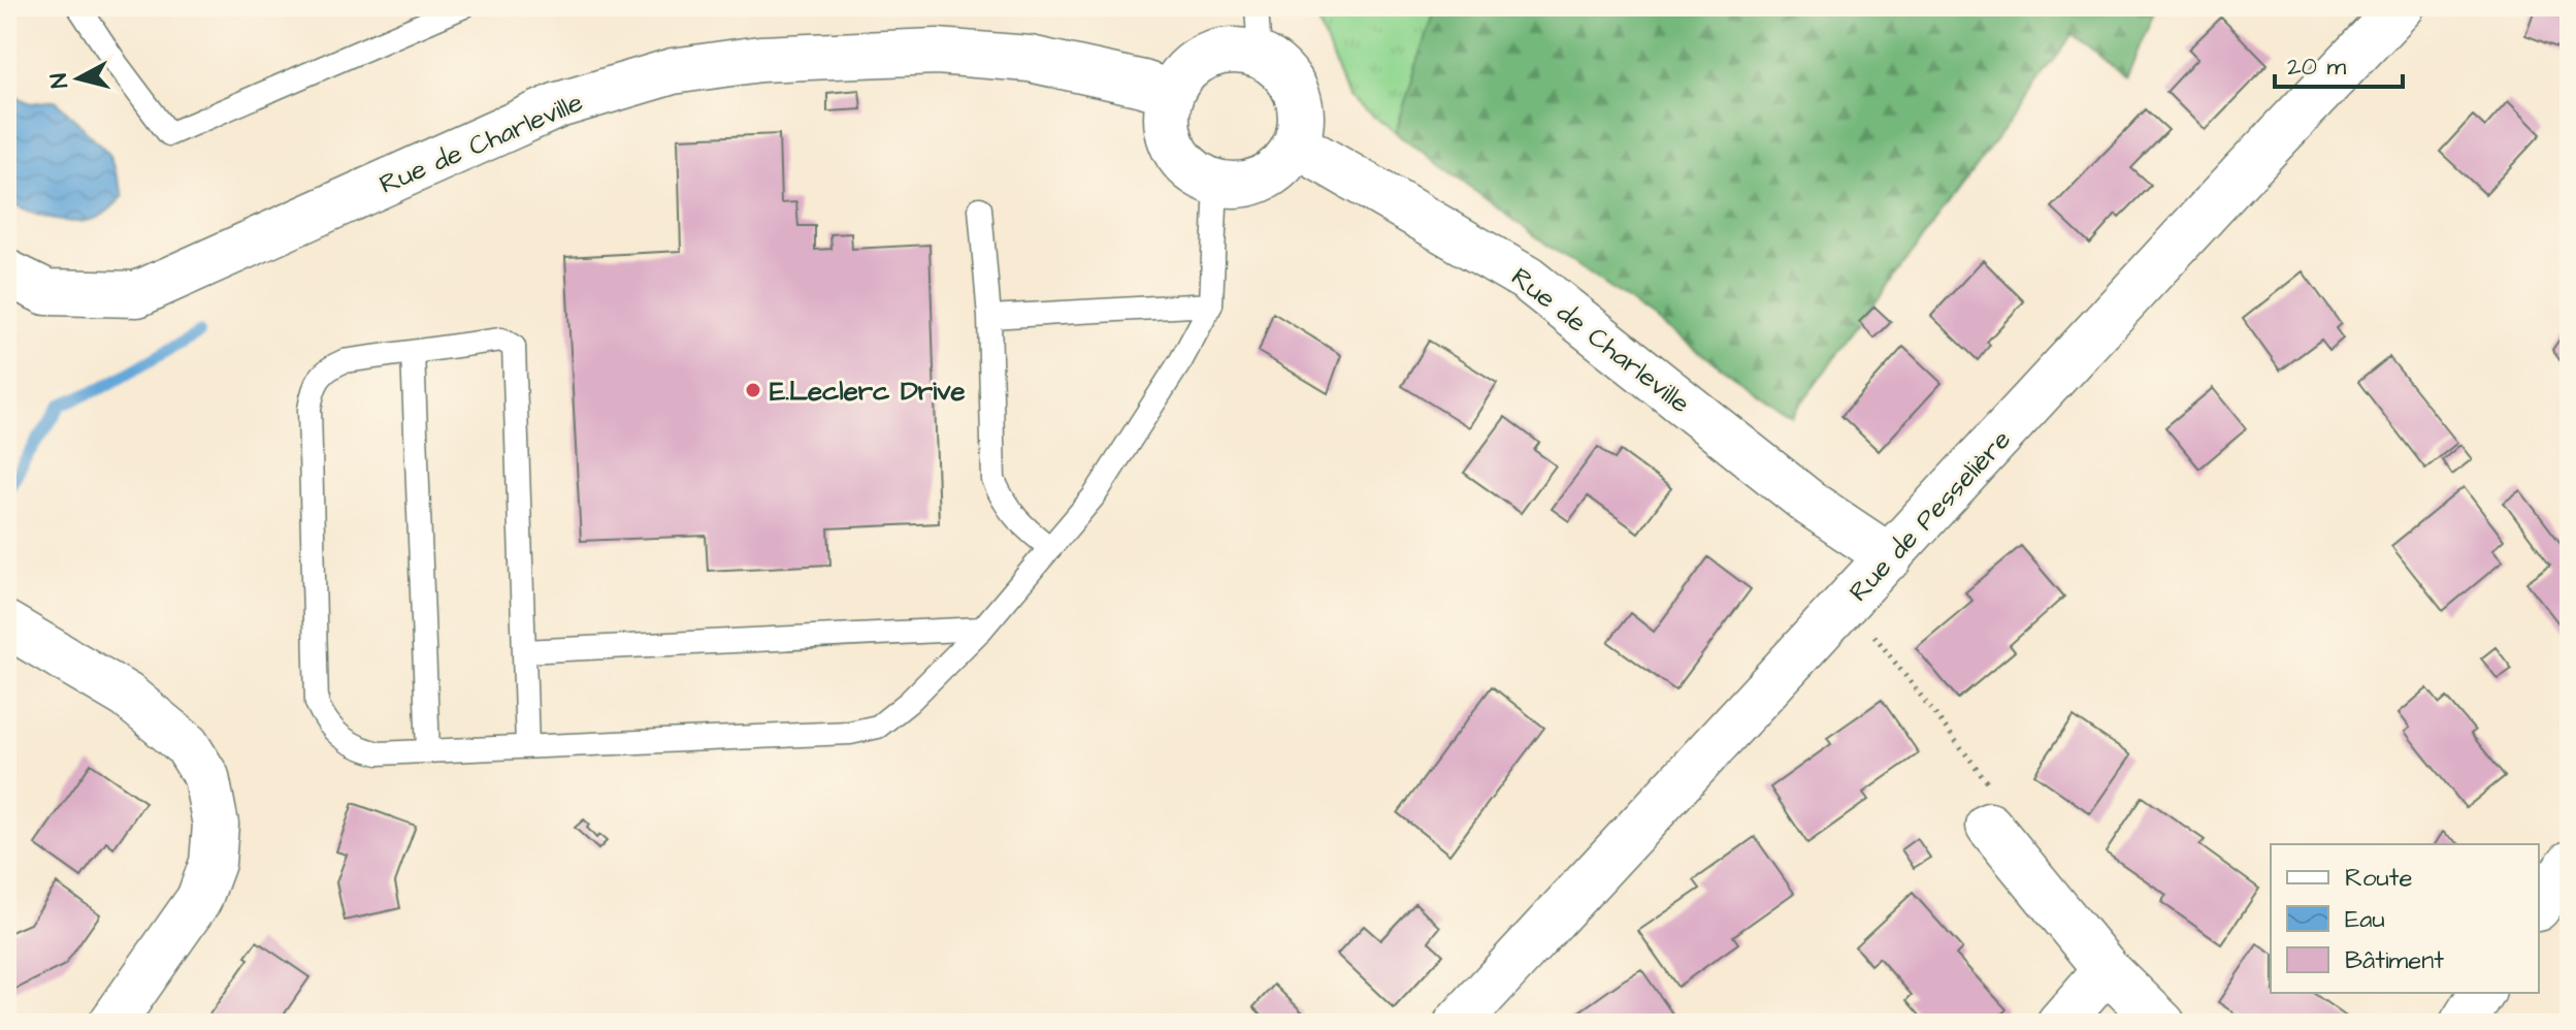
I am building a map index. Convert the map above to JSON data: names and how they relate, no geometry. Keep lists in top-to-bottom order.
{
  "streets": {
    "street": ["Rue de Charleville", "Rue de Pesselière"]
  },
  "crossings": [
    ["Rue de Charleville", "Rue de Pesselière"]
  ],
  "places": ["E.Leclerc Drive"],
  "legend": ["Route", "Eau", "Bâtiment"],
  "scale_bar": "20 m",
  "north": "left"
}
